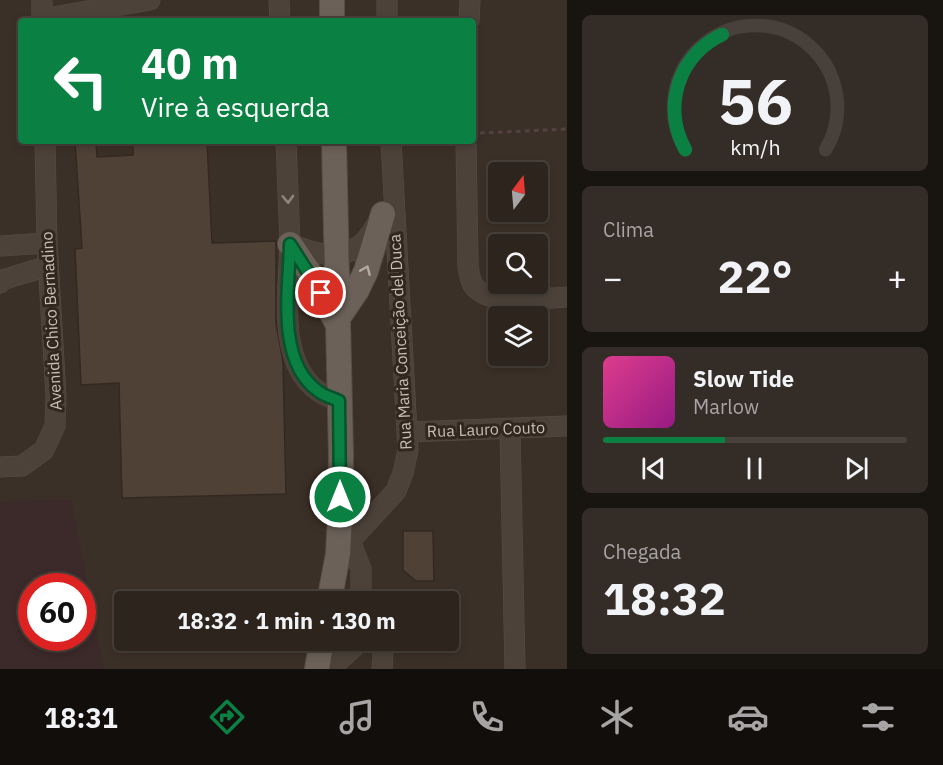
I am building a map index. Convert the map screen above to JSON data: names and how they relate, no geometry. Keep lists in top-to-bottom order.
{
  "streets": {
    "street": ["Avenida Chico Bernadino", "Rua Maria Conceição del Duca", "Rua Lauro Couto"]
  },
  "crossings": [
    ["Rua Maria Conceição del Duca", "Rua Lauro Couto"]
  ],
  "north": "top",
  "page": {
    "turn": ["40 m", "Vire à esquerda"],
    "tile": [
      "Clima",
      ["Chegada", "18:32"]
    ],
    "heat": ["−", "22°", "+"],
    "song": ["Slow Tide", "Marlow"],
    "limit": "60",
    "trip": "18:32 · 1 min · 130 m",
    "tabs": "18:31",
    "gauge": ["56", "km/h"]
  }
}
